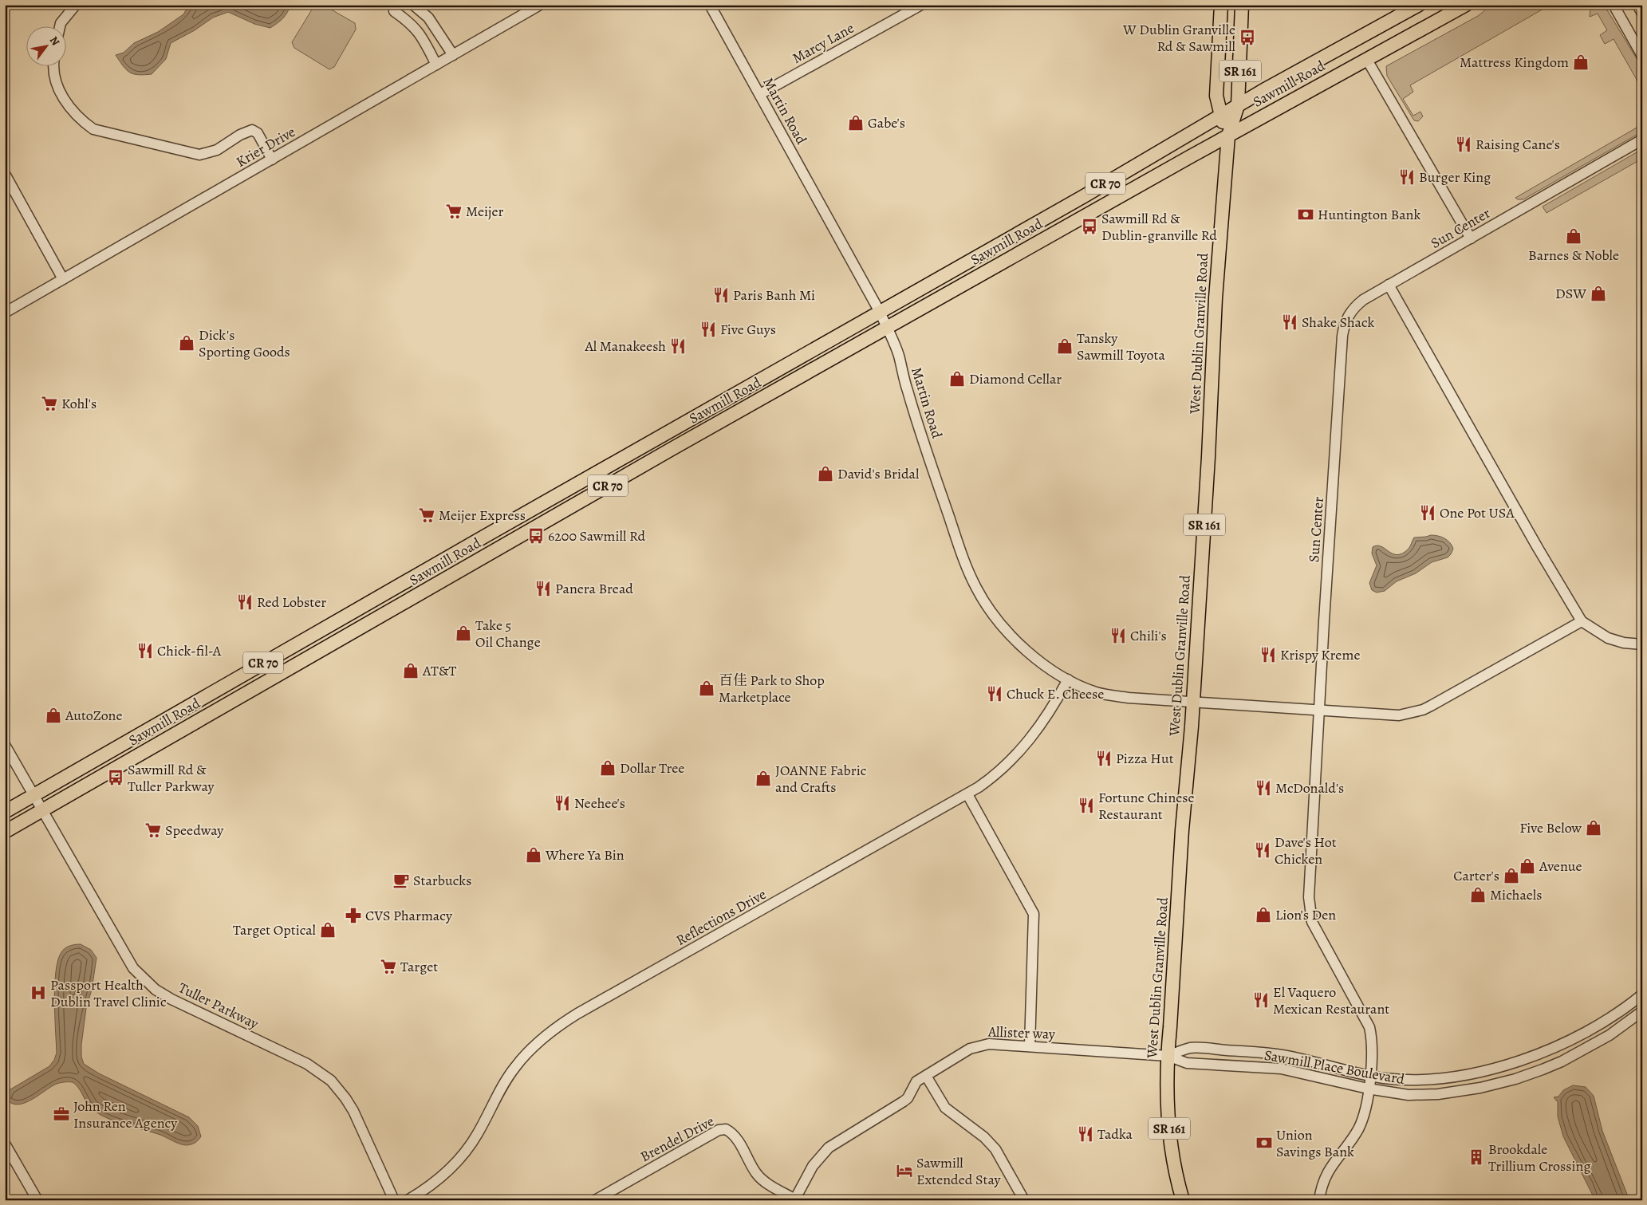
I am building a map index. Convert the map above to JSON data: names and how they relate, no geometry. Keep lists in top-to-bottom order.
{
  "streets": {
    "main road": [
      "SR 161",
      "Sawmill Road",
      "CR 70",
      "West Dublin Granville Road"
    ],
    "street": [
      "Marcy Lane",
      "Martin Road",
      "Krier Drive",
      "Sun Center",
      "Reflections Drive",
      "Tuller Parkway",
      "Allister way",
      "Sawmill Place Boulevard",
      "Brendel Drive"
    ]
  },
  "crossings": [
    ["Marcy Lane", "Martin Road"],
    ["Sawmill Road", "Martin Road"],
    ["Sawmill Road", "West Dublin Granville Road"],
    ["Sawmill Road", "Tuller Parkway"],
    ["Martin Road", "Sun Center"],
    ["Martin Road", "West Dublin Granville Road"],
    ["Martin Road", "Reflections Drive"],
    ["Sun Center", "Sawmill Place Boulevard"],
    ["West Dublin Granville Road", "Allister way"],
    ["West Dublin Granville Road", "Sawmill Place Boulevard"],
    ["Allister way", "Sawmill Place Boulevard"],
    ["Allister way", "Brendel Drive"]
  ],
  "places": {
    "bus stop": [
      "W Dublin Granville Rd & Sawmill",
      "Sawmill Rd & Dublin-granville Rd",
      "6200 Sawmill Rd",
      "Sawmill Rd & Tuller Parkway"
    ],
    "shop": [
      "Mattress Kingdom",
      "Gabe's",
      "Barnes & Noble",
      "DSW",
      "Dick's Sporting Goods",
      "Tansky Sawmill Toyota",
      "Diamond Cellar",
      "David's Bridal",
      "Take 5 Oil Change",
      "AT&T",
      "百佳 Park to Shop Marketplace",
      "AutoZone",
      "Dollar Tree",
      "JOANNE Fabric and Crafts",
      "Five Below",
      "Where Ya Bin",
      "Avenue",
      "Carter's",
      "Michaels",
      "Lion's Den",
      "Target Optical"
    ],
    "restaurant": [
      "Raising Cane's",
      "Burger King",
      "Paris Banh Mi",
      "Shake Shack",
      "Five Guys",
      "Al Manakeesh",
      "One Pot USA",
      "Panera Bread",
      "Red Lobster",
      "Chili's",
      "Chick-fil-A",
      "Krispy Kreme",
      "Chuck E. Cheese",
      "Pizza Hut",
      "McDonald's",
      "Neehee's",
      "Fortune Chinese Restaurant",
      "Dave's Hot Chicken",
      "El Vaquero Mexican Restaurant",
      "Tadka"
    ],
    "supermarket": [
      "Meijer",
      "Kohl's",
      "Meijer Express",
      "Speedway",
      "Target"
    ],
    "bank": ["Huntington Bank", "Union Savings Bank"],
    "cafe": ["Starbucks"],
    "pharmacy": ["CVS Pharmacy"],
    "hospital": ["Passport Health Dublin Travel Clinic"],
    "office": ["John Ren Insurance Agency"],
    "building": ["Brookdale Trillium Crossing"],
    "hotel": ["Sawmill Extended Stay"]
  },
  "north": "top right"
}
